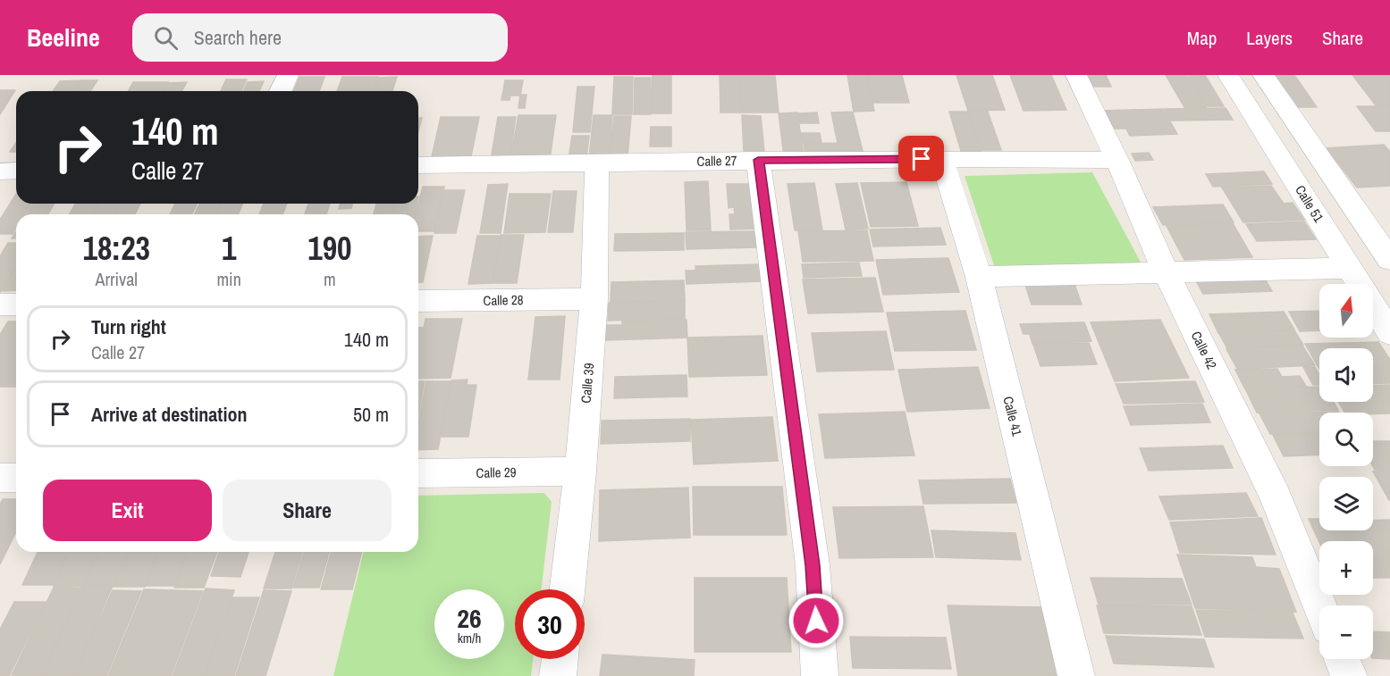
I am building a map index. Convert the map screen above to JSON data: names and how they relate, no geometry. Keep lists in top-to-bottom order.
{
  "streets": {
    "street": [
      "Calle 27",
      "Calle 51",
      "Calle 28",
      "Calle 42",
      "Calle 39",
      "Calle 41",
      "Calle 29"
    ]
  },
  "crossings": [
    ["Calle 27", "Calle 42"],
    ["Calle 27", "Calle 39"],
    ["Calle 27", "Calle 41"],
    ["Calle 28", "Calle 39"],
    ["Calle 39", "Calle 29"]
  ],
  "north": "top",
  "page": {
    "header": "Beeline",
    "search": "Search here",
    "nav": ["Map", "Layers", "Share"],
    "turn": ["140 m", "Calle 27"],
    "eta": [
      "18:23",
      "Arrival",
      "1",
      "min",
      "190",
      "m"
    ],
    "map_buttons": ["+", "−"],
    "list": [
      {
        "name": "Turn right",
        "note": "Calle 27",
        "value": "140 m"
      },
      {
        "name": "Arrive at destination",
        "value": "50 m"
      }
    ],
    "buttons": ["Exit", "Share"],
    "speed": "26 km/h",
    "limit": "30"
  }
}
